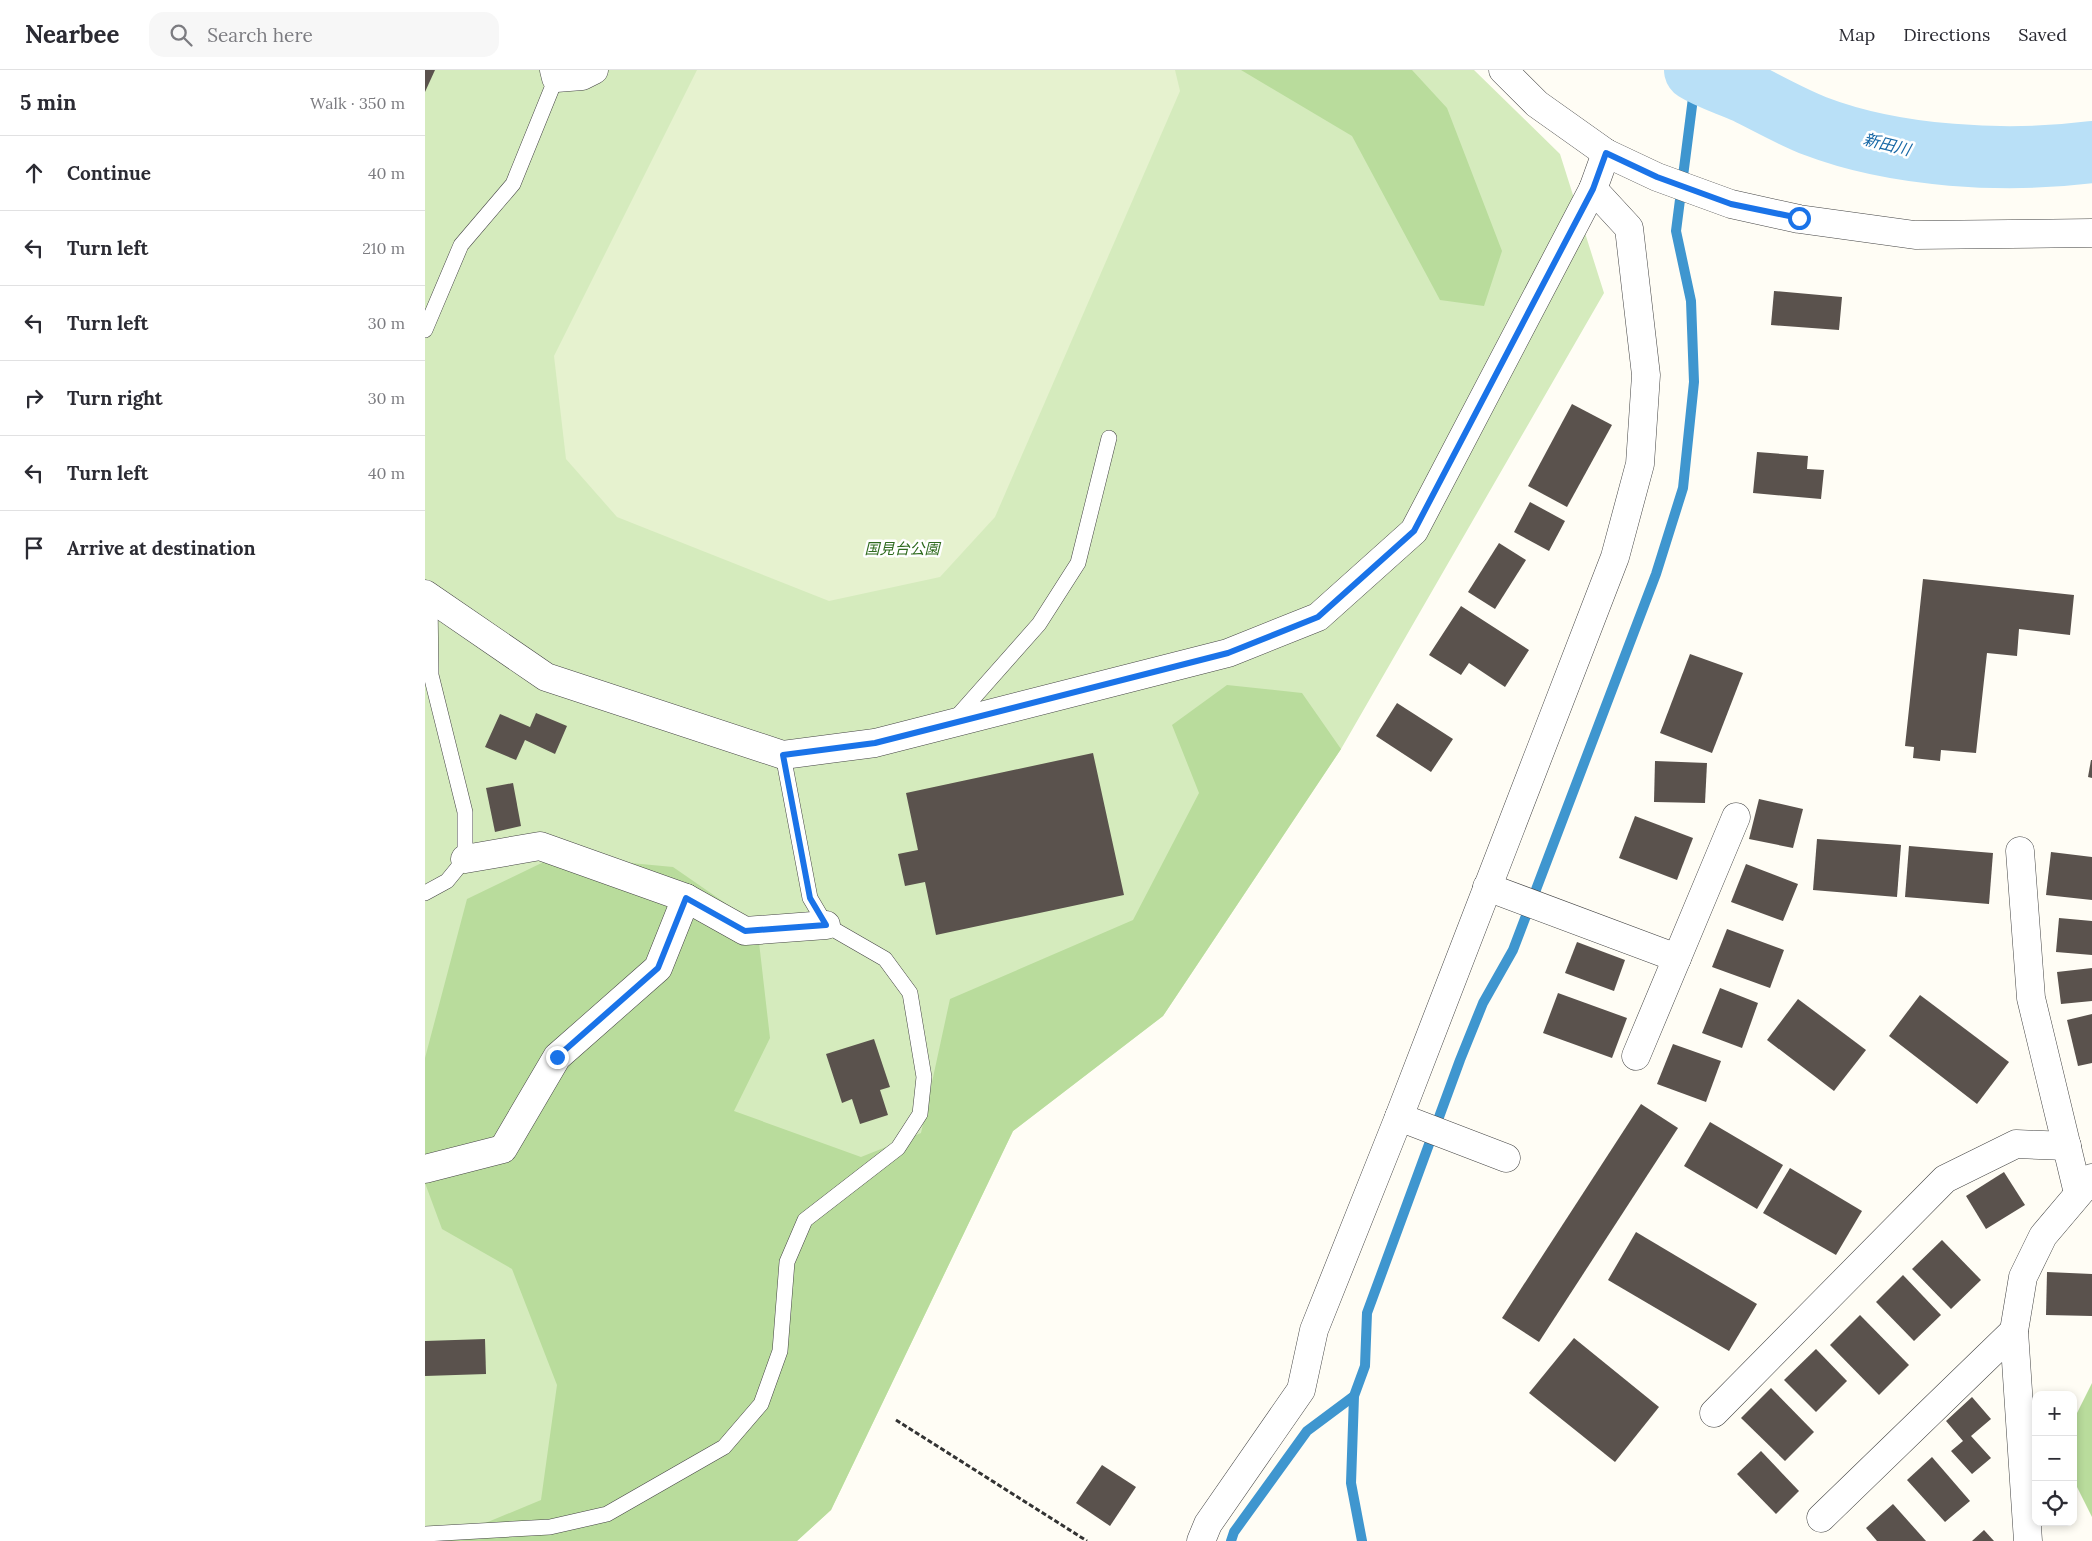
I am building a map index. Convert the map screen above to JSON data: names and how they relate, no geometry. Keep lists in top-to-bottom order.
{
  "water": ["新田川"],
  "parks": ["国見台公園"],
  "page": {
    "header": "Nearbee",
    "search": "Search here",
    "nav": ["Map", "Directions", "Saved"],
    "heading": ["5 min", "Walk · 350 m"],
    "list": [
      ["Continue", "40 m"],
      ["Turn left", "210 m"],
      ["Turn left", "30 m"],
      ["Turn right", "30 m"],
      ["Turn left", "40 m"],
      "Arrive at destination"
    ],
    "map_buttons": ["+", "−"]
  }
}
